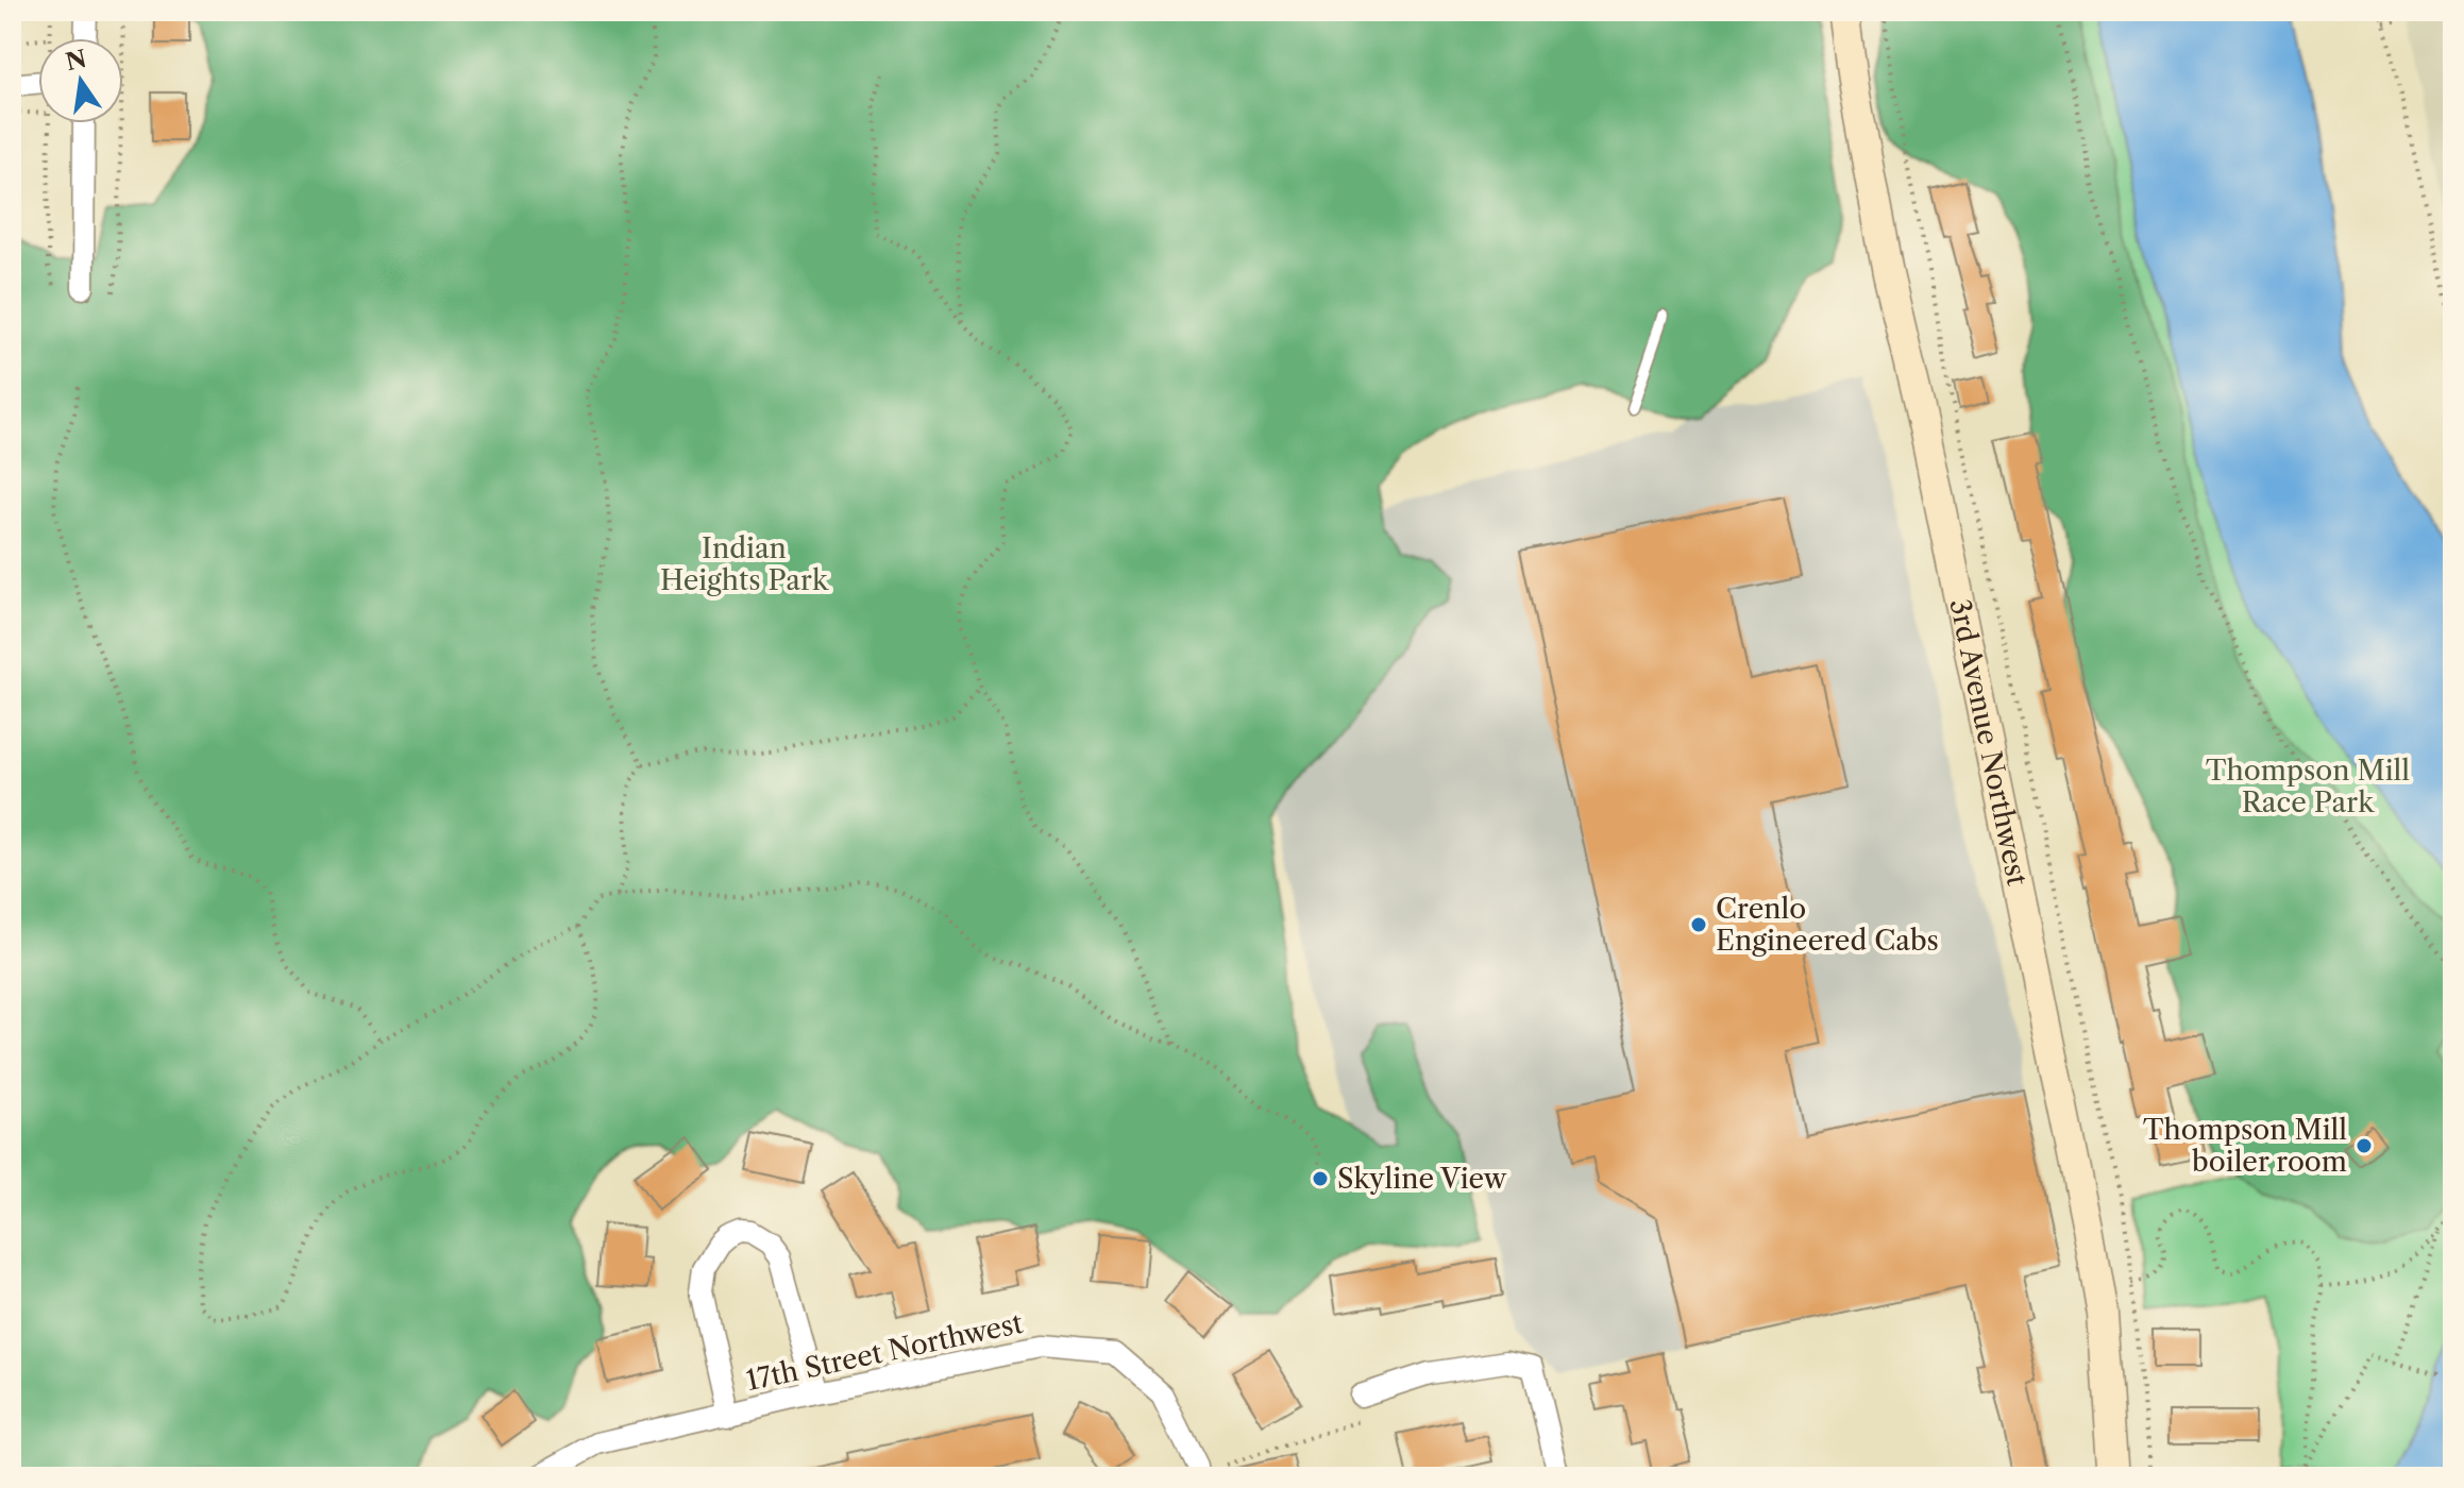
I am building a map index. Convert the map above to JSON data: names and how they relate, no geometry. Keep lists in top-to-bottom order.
{
  "streets": {
    "main road": ["3rd Avenue Northwest"],
    "street": ["17th Street Northwest"]
  },
  "parks": ["Indian Heights Park", "Thompson Mill Race Park"],
  "places": ["Crenlo Engineered Cabs", "Thompson Mill boiler room", "Skyline View"],
  "north": "top"
}
